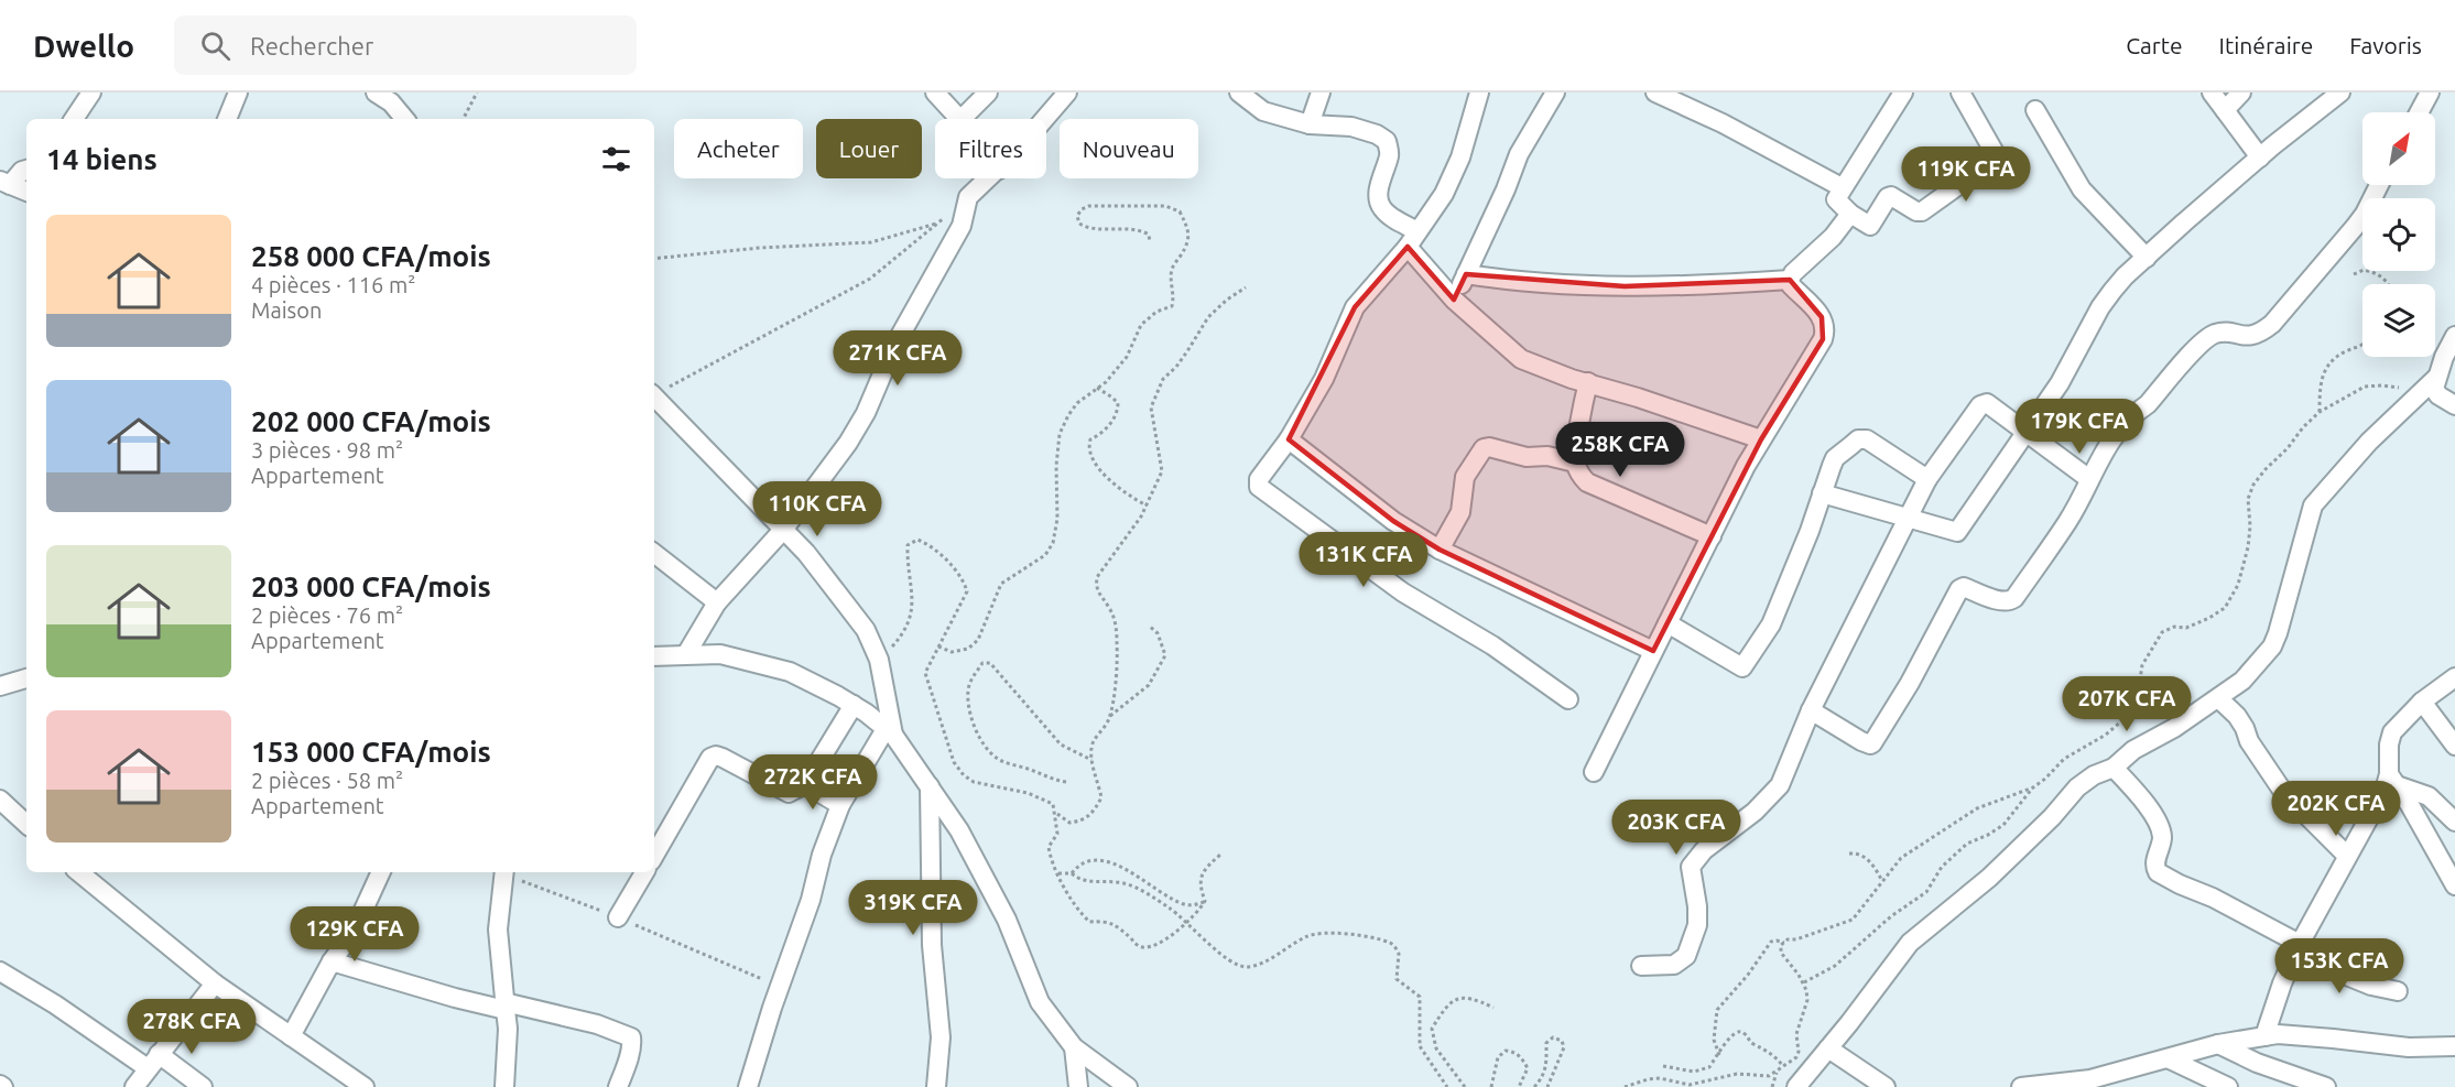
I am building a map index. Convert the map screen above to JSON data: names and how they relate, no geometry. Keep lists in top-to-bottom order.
{
  "north": "top right",
  "page": {
    "header": "Dwello",
    "search": "Rechercher",
    "nav": ["Carte", "Itinéraire", "Favoris"],
    "chip": [
      "Acheter",
      "Louer",
      "Filtres",
      "Nouveau"
    ],
    "heading": "14 biens",
    "price": [
      "119K CFA",
      "271K CFA",
      "179K CFA",
      "258K CFA",
      "110K CFA",
      "131K CFA",
      "207K CFA",
      "272K CFA",
      "202K CFA",
      "203K CFA",
      "319K CFA",
      "129K CFA",
      "153K CFA",
      "278K CFA"
    ],
    "list": [
      {
        "name": "258 000 CFA/mois",
        "note": "4 pièces · 116 m² · Maison"
      },
      {
        "name": "202 000 CFA/mois",
        "note": "3 pièces · 98 m² · Appartement"
      },
      {
        "name": "203 000 CFA/mois",
        "note": "2 pièces · 76 m² · Appartement"
      },
      {
        "name": "153 000 CFA/mois",
        "note": "2 pièces · 58 m² · Appartement"
      }
    ]
  }
}
